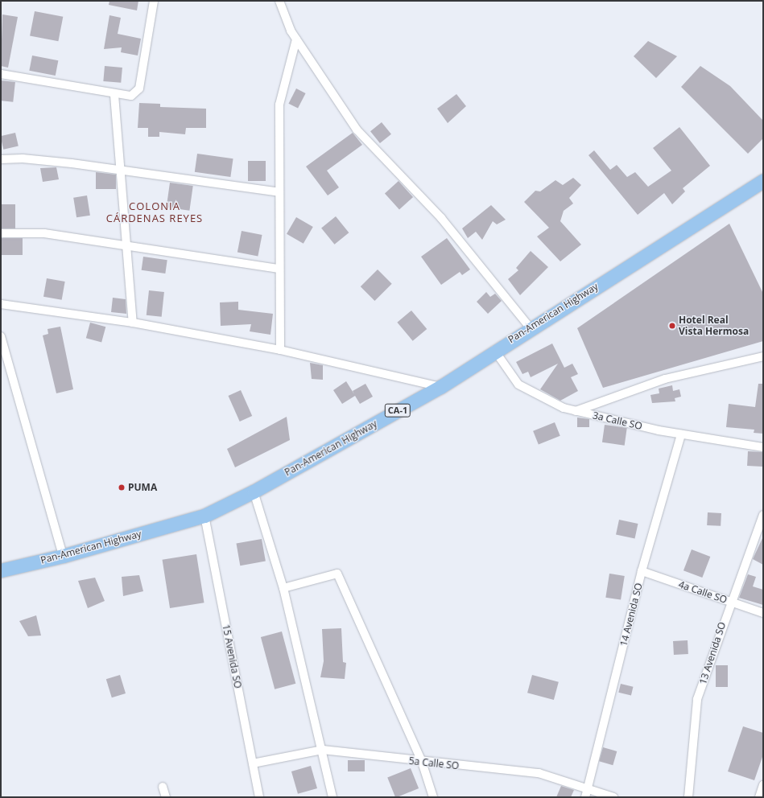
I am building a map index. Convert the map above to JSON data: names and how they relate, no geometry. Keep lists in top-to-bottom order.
{
  "streets": {
    "highway": ["Pan-American Highway", "CA-1"],
    "street": [
      "3a Calle SO",
      "4a Calle SO",
      "14 Avenida SO",
      "13 Avenida SO",
      "15 Avenida SO",
      "5a Calle SO"
    ]
  },
  "crossings": [
    ["Pan-American Highway", "3a Calle SO"],
    ["Pan-American Highway", "15 Avenida SO"],
    ["3a Calle SO", "14 Avenida SO"],
    ["4a Calle SO", "14 Avenida SO"],
    ["4a Calle SO", "13 Avenida SO"],
    ["14 Avenida SO", "5a Calle SO"],
    ["15 Avenida SO", "5a Calle SO"]
  ],
  "districts": ["COLONIA CÁRDENAS REYES"],
  "places": ["Hotel Real Vista Hermosa", "PUMA"]
}
